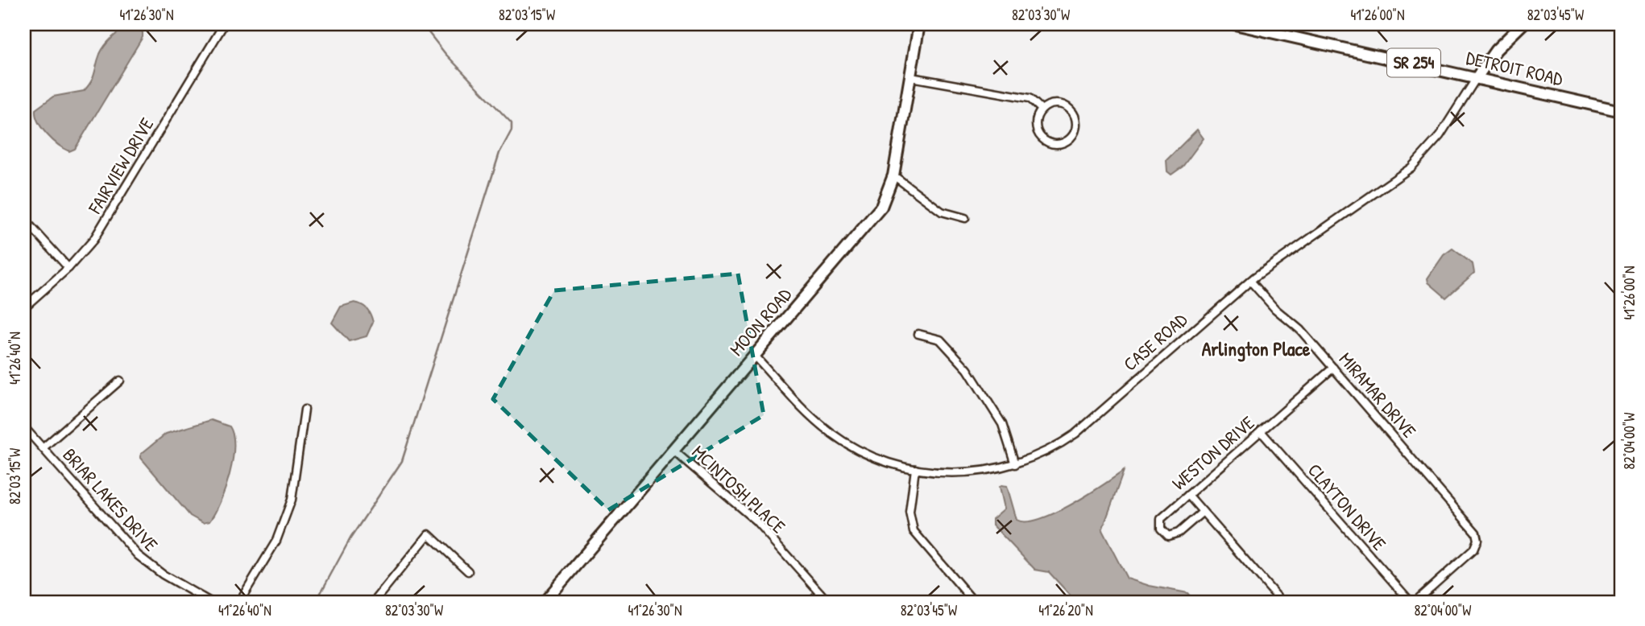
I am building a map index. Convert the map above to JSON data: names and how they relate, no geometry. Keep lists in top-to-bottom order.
{
  "streets": {
    "street": [
      "SR 254",
      "DETROIT ROAD",
      "FAIRVIEW DRIVE",
      "MOON ROAD",
      "CASE ROAD",
      "MIRAMAR DRIVE",
      "WESTON DRIVE",
      "MCINTOSH PLACE",
      "BRIAR LAKES DRIVE",
      "CLAYTON DRIVE"
    ]
  },
  "crossings": [
    ["DETROIT ROAD", "CASE ROAD"],
    ["MOON ROAD", "CASE ROAD"],
    ["MOON ROAD", "MCINTOSH PLACE"],
    ["CASE ROAD", "MIRAMAR DRIVE"],
    ["MIRAMAR DRIVE", "WESTON DRIVE"],
    ["MIRAMAR DRIVE", "CLAYTON DRIVE"],
    ["WESTON DRIVE", "CLAYTON DRIVE"]
  ],
  "districts": ["Arlington Place"],
  "coordinates": [
    "41°26'30\"N",
    "82°03'15\"W",
    "82°03'30\"W",
    "41°26'00\"N",
    "82°03'45\"W",
    "41°26'40\"N",
    "82°04'00\"W",
    "41°26'20\"N"
  ]
}
